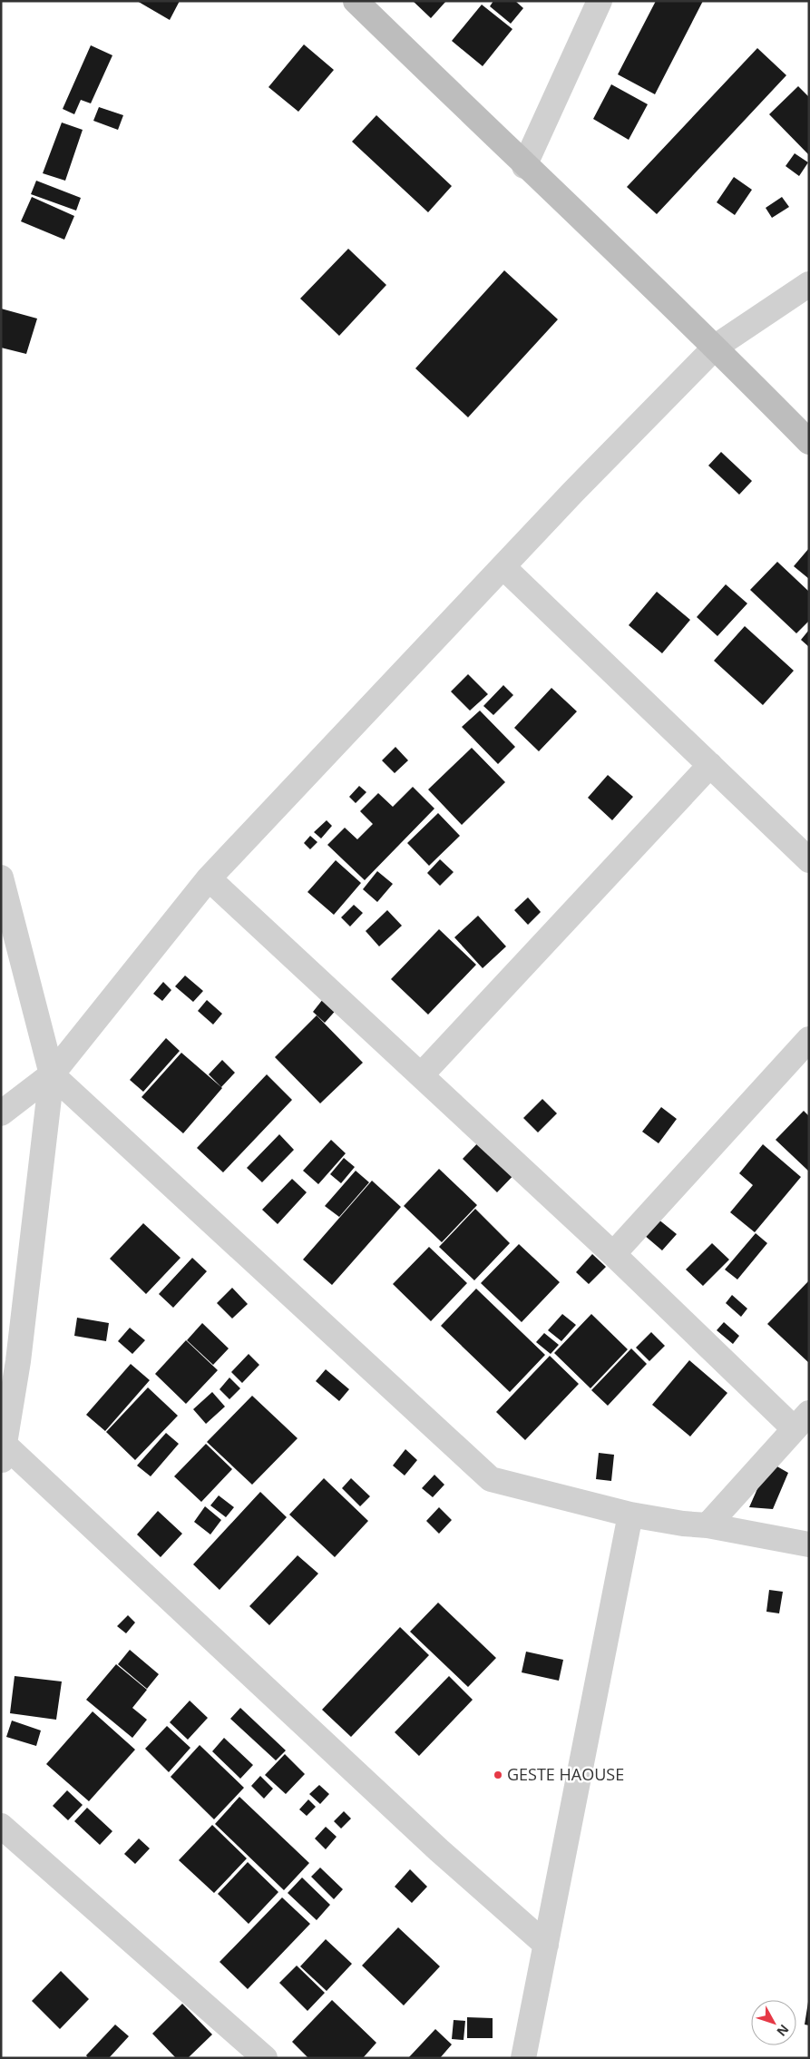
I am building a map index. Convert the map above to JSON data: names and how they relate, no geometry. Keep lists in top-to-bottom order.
{
  "places": ["GESTE HAOUSE"],
  "north": "bottom right"
}
